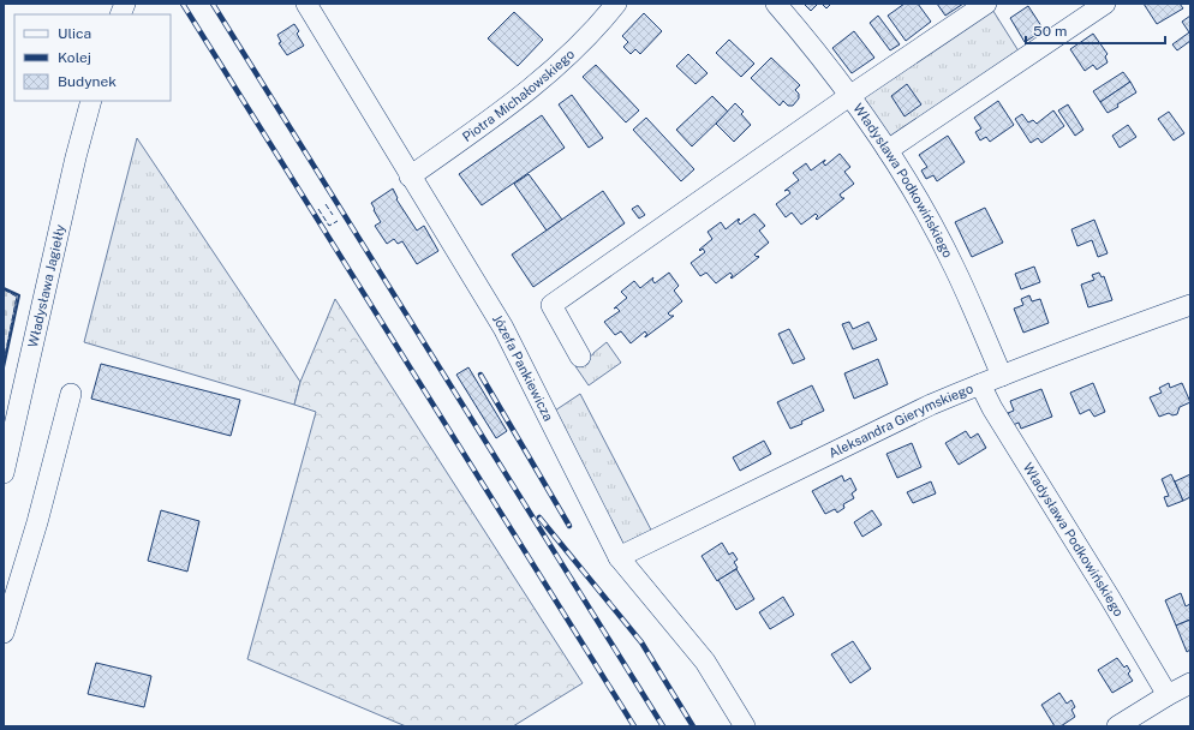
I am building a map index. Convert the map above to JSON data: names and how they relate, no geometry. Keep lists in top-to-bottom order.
{
  "streets": {
    "street": [
      "Piotra Michałowskiego",
      "Władysława Podkowińskiego",
      "Władysława Jagiełły",
      "Józefa Pankiewicza",
      "Aleksandra Gierymskiego"
    ]
  },
  "crossings": [
    ["Piotra Michałowskiego", "Józefa Pankiewicza"],
    ["Władysława Podkowińskiego", "Aleksandra Gierymskiego"],
    ["Józefa Pankiewicza", "Aleksandra Gierymskiego"]
  ],
  "legend": ["Ulica", "Kolej", "Budynek"],
  "scale_bar": "50 m"
}
